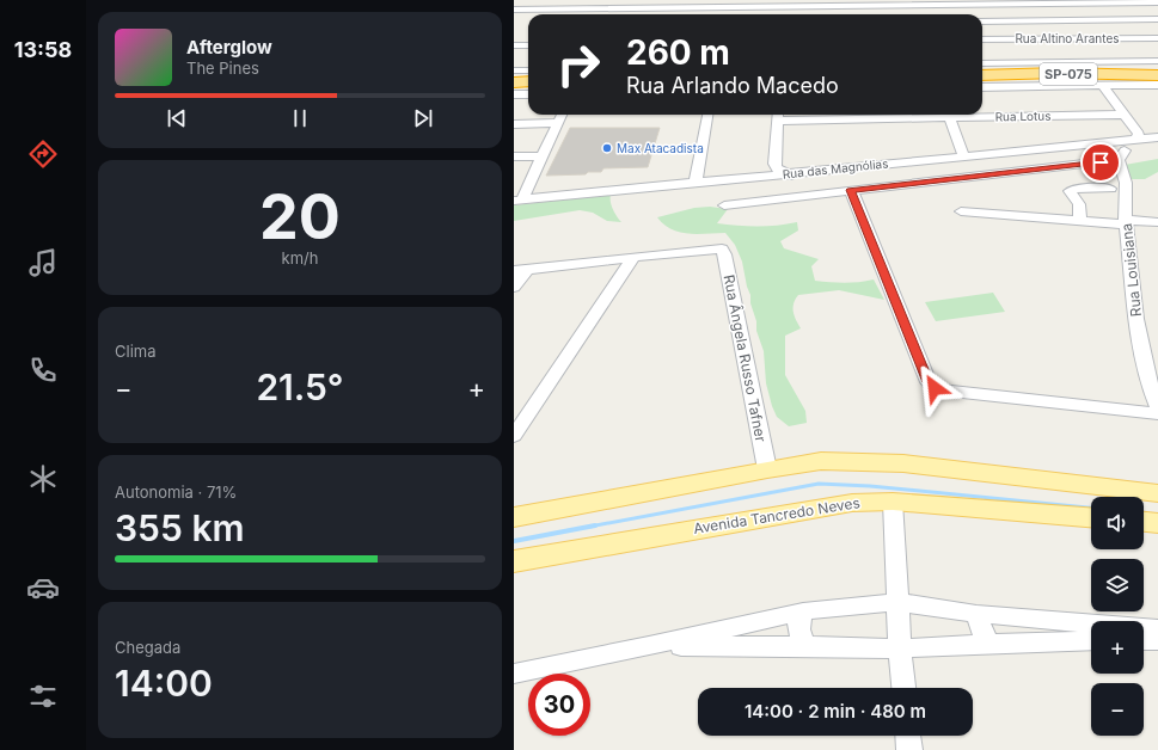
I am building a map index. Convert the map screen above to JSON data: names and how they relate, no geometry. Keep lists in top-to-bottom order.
{
  "streets": {
    "highway": ["SP-075"],
    "main road": ["Avenida Tancredo Neves"],
    "street": [
      "Rua Altino Arantes",
      "Rua Lotus",
      "Rua das Magnólias",
      "Rua Louisiana",
      "Rua Ângela Russo Tafner"
    ]
  },
  "places": ["Max Atacadista"],
  "page": {
    "tabs": "13:58",
    "turn": ["260 m", "Rua Arlando Macedo"],
    "song": ["Afterglow", "The Pines"],
    "tile": [
      ["20", "km/h"],
      "Clima",
      ["Autonomia · 71%", "355 km"],
      ["Chegada", "14:00"]
    ],
    "heat": ["−", "21.5°", "+"],
    "map_buttons": ["+", "−"],
    "limit": "30",
    "trip": "14:00 · 2 min · 480 m"
  }
}
